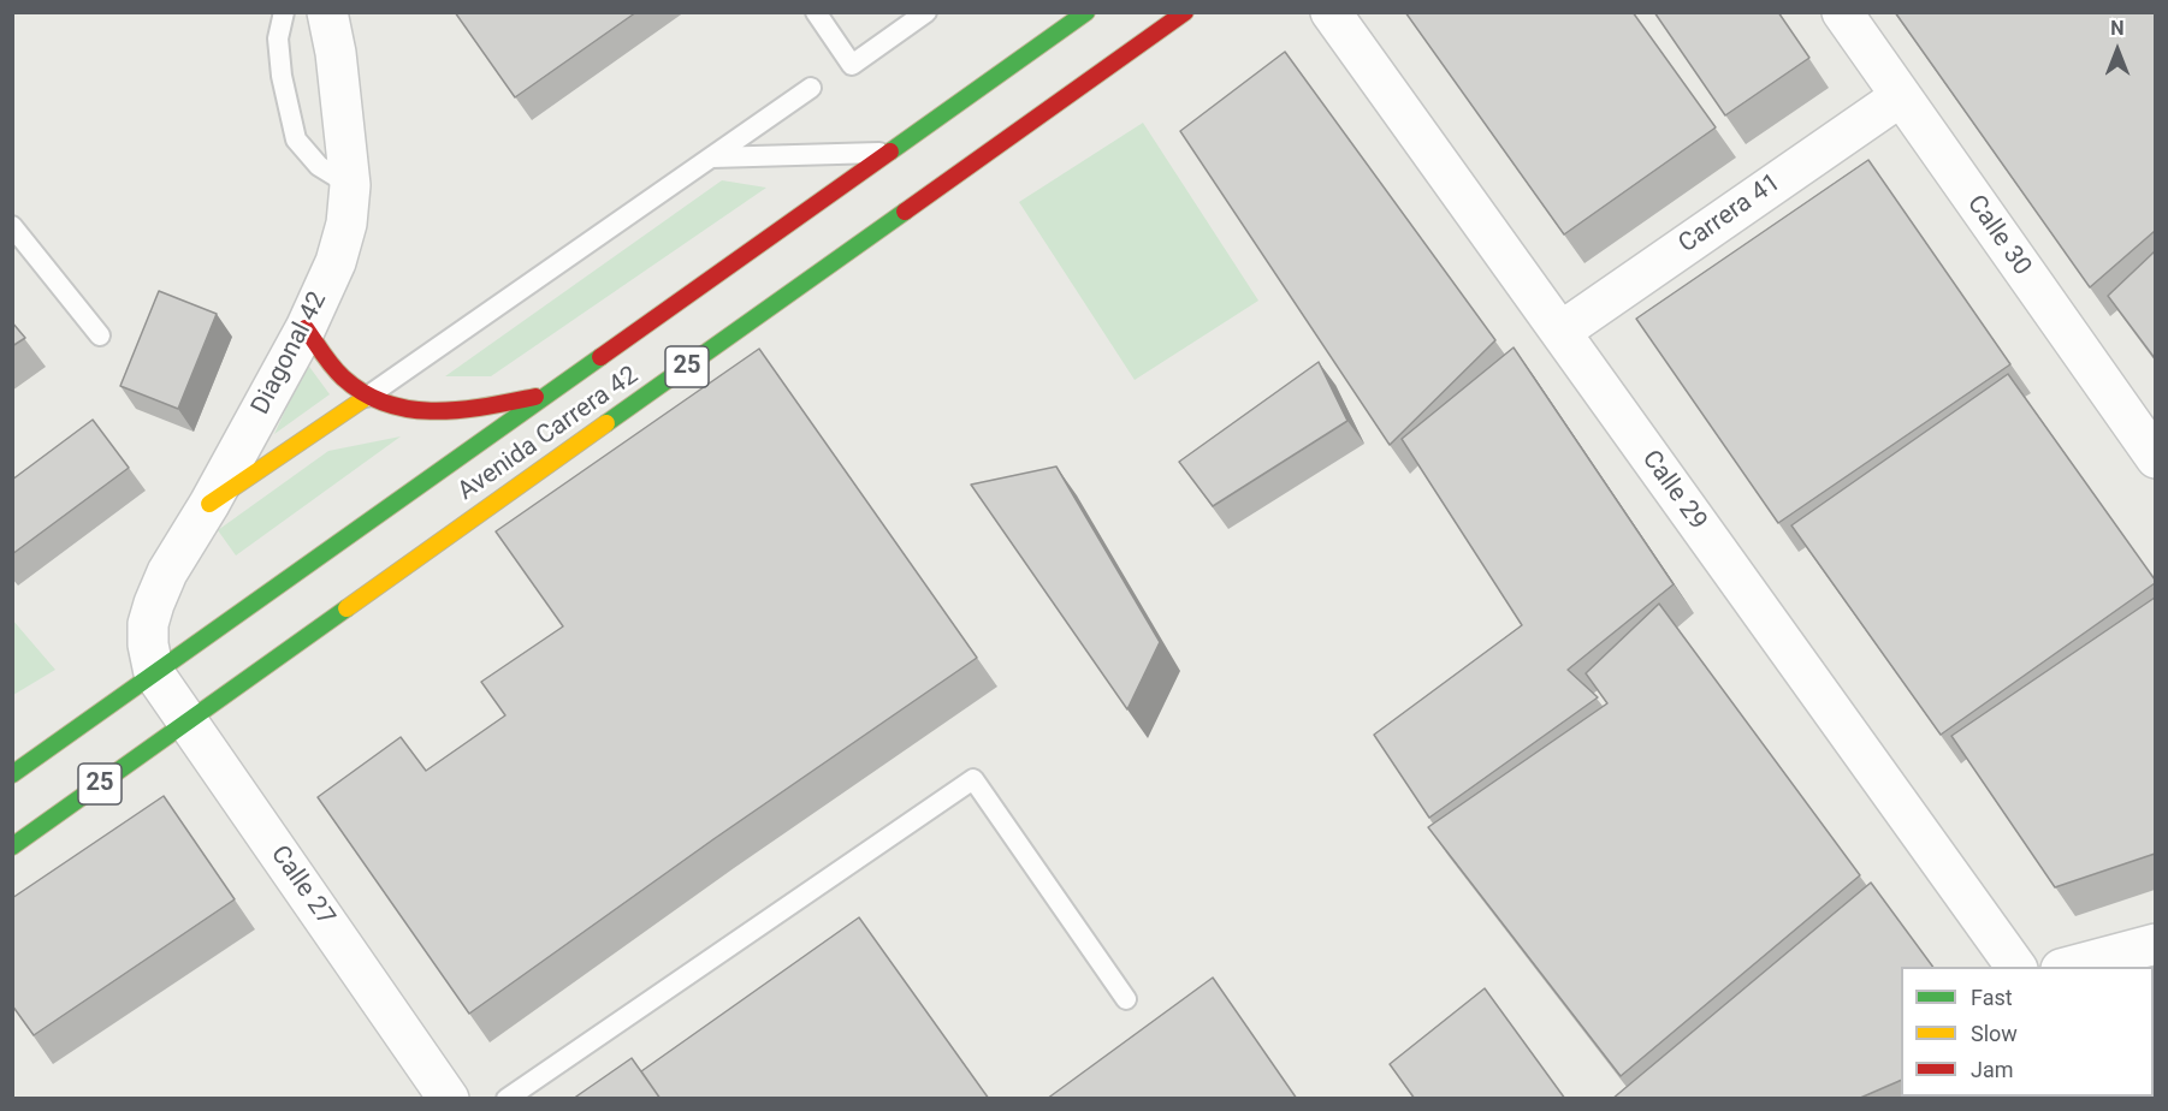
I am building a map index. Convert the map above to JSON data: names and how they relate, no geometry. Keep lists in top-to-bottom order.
{
  "streets": {
    "highway": ["25", "Avenida Carrera 42"],
    "street": [
      "Carrera 41",
      "Calle 30",
      "Diagonal 42",
      "Calle 29",
      "Calle 27"
    ]
  },
  "crossings": [
    ["Carrera 41", "Calle 30"],
    ["Carrera 41", "Calle 29"],
    ["Diagonal 42", "Avenida Carrera 42"],
    ["Diagonal 42", "Calle 27"],
    ["Avenida Carrera 42", "Calle 27"]
  ],
  "legend": ["Fast", "Slow", "Jam"],
  "north": "top"
}
